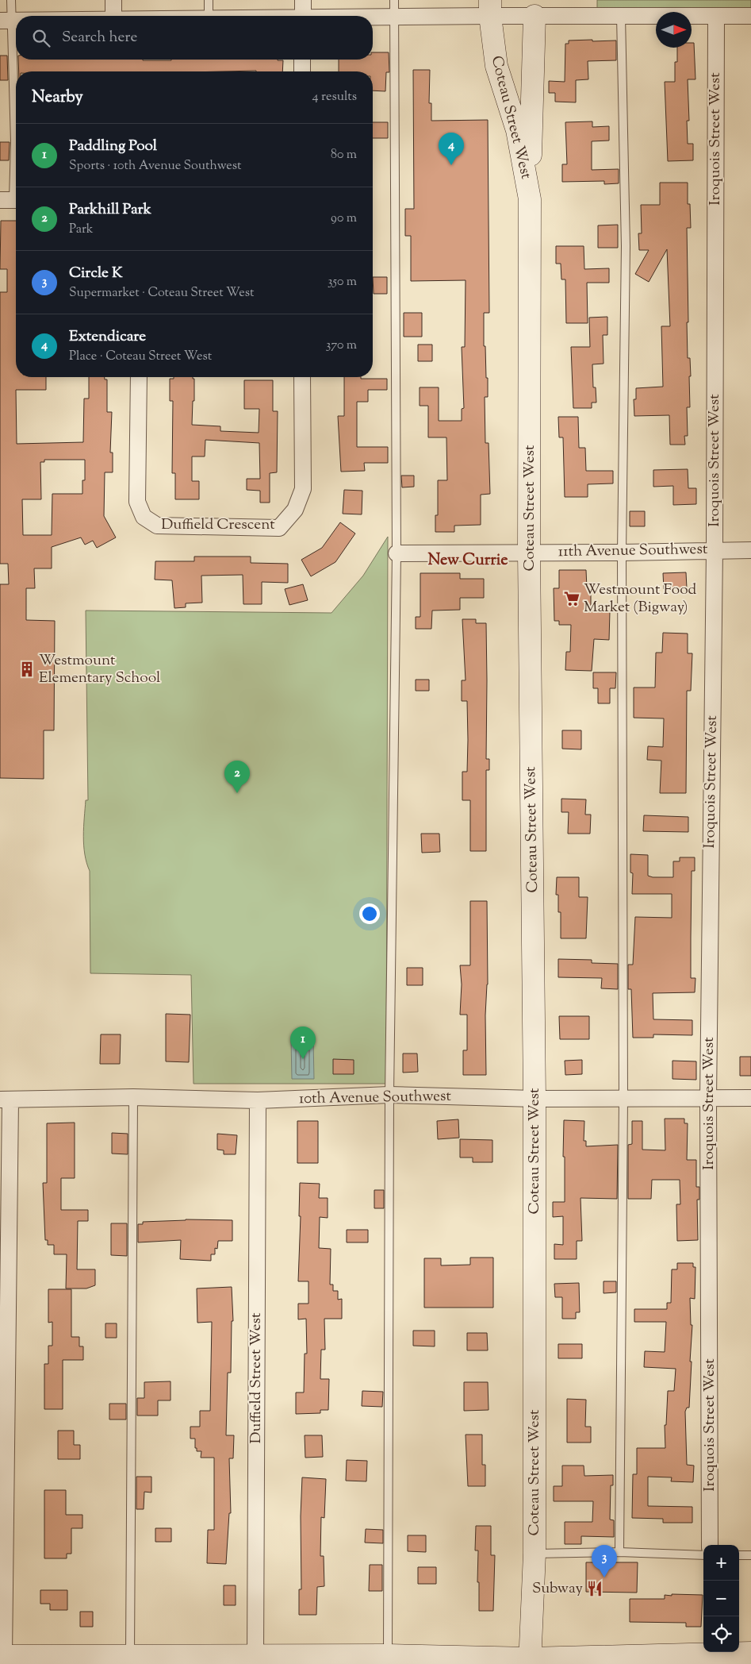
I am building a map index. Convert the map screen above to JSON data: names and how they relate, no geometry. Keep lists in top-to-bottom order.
{
  "streets": {
    "street": [
      "Coteau Street West",
      "Iroquois Street West",
      "Duffield Crescent",
      "11th Avenue Southwest",
      "10th Avenue Southwest",
      "Duffield Street West"
    ]
  },
  "crossings": [
    ["Coteau Street West", "11th Avenue Southwest"],
    ["Coteau Street West", "10th Avenue Southwest"],
    ["Iroquois Street West", "11th Avenue Southwest"],
    ["Iroquois Street West", "10th Avenue Southwest"],
    ["10th Avenue Southwest", "Duffield Street West"]
  ],
  "districts": ["New Currie"],
  "places": {
    "supermarket": ["Westmount Food Market (Bigway)"],
    "building": ["Westmount Elementary School"],
    "restaurant": ["Subway"]
  },
  "north": "right",
  "page": {
    "search": "Search here",
    "heading": ["Nearby", "4 results"],
    "list": [
      {
        "mark": "1",
        "name": "Paddling Pool",
        "note": "Sports · 10th Avenue Southwest",
        "value": "80 m"
      },
      {
        "mark": "2",
        "name": "Parkhill Park",
        "note": "Park",
        "value": "90 m"
      },
      {
        "mark": "3",
        "name": "Circle K",
        "note": "Supermarket · Coteau Street West",
        "value": "350 m"
      },
      {
        "mark": "4",
        "name": "Extendicare",
        "note": "Place · Coteau Street West",
        "value": "370 m"
      }
    ],
    "pins": [
      "4",
      "2",
      "1",
      "3"
    ],
    "map_buttons": ["+", "−"]
  }
}
